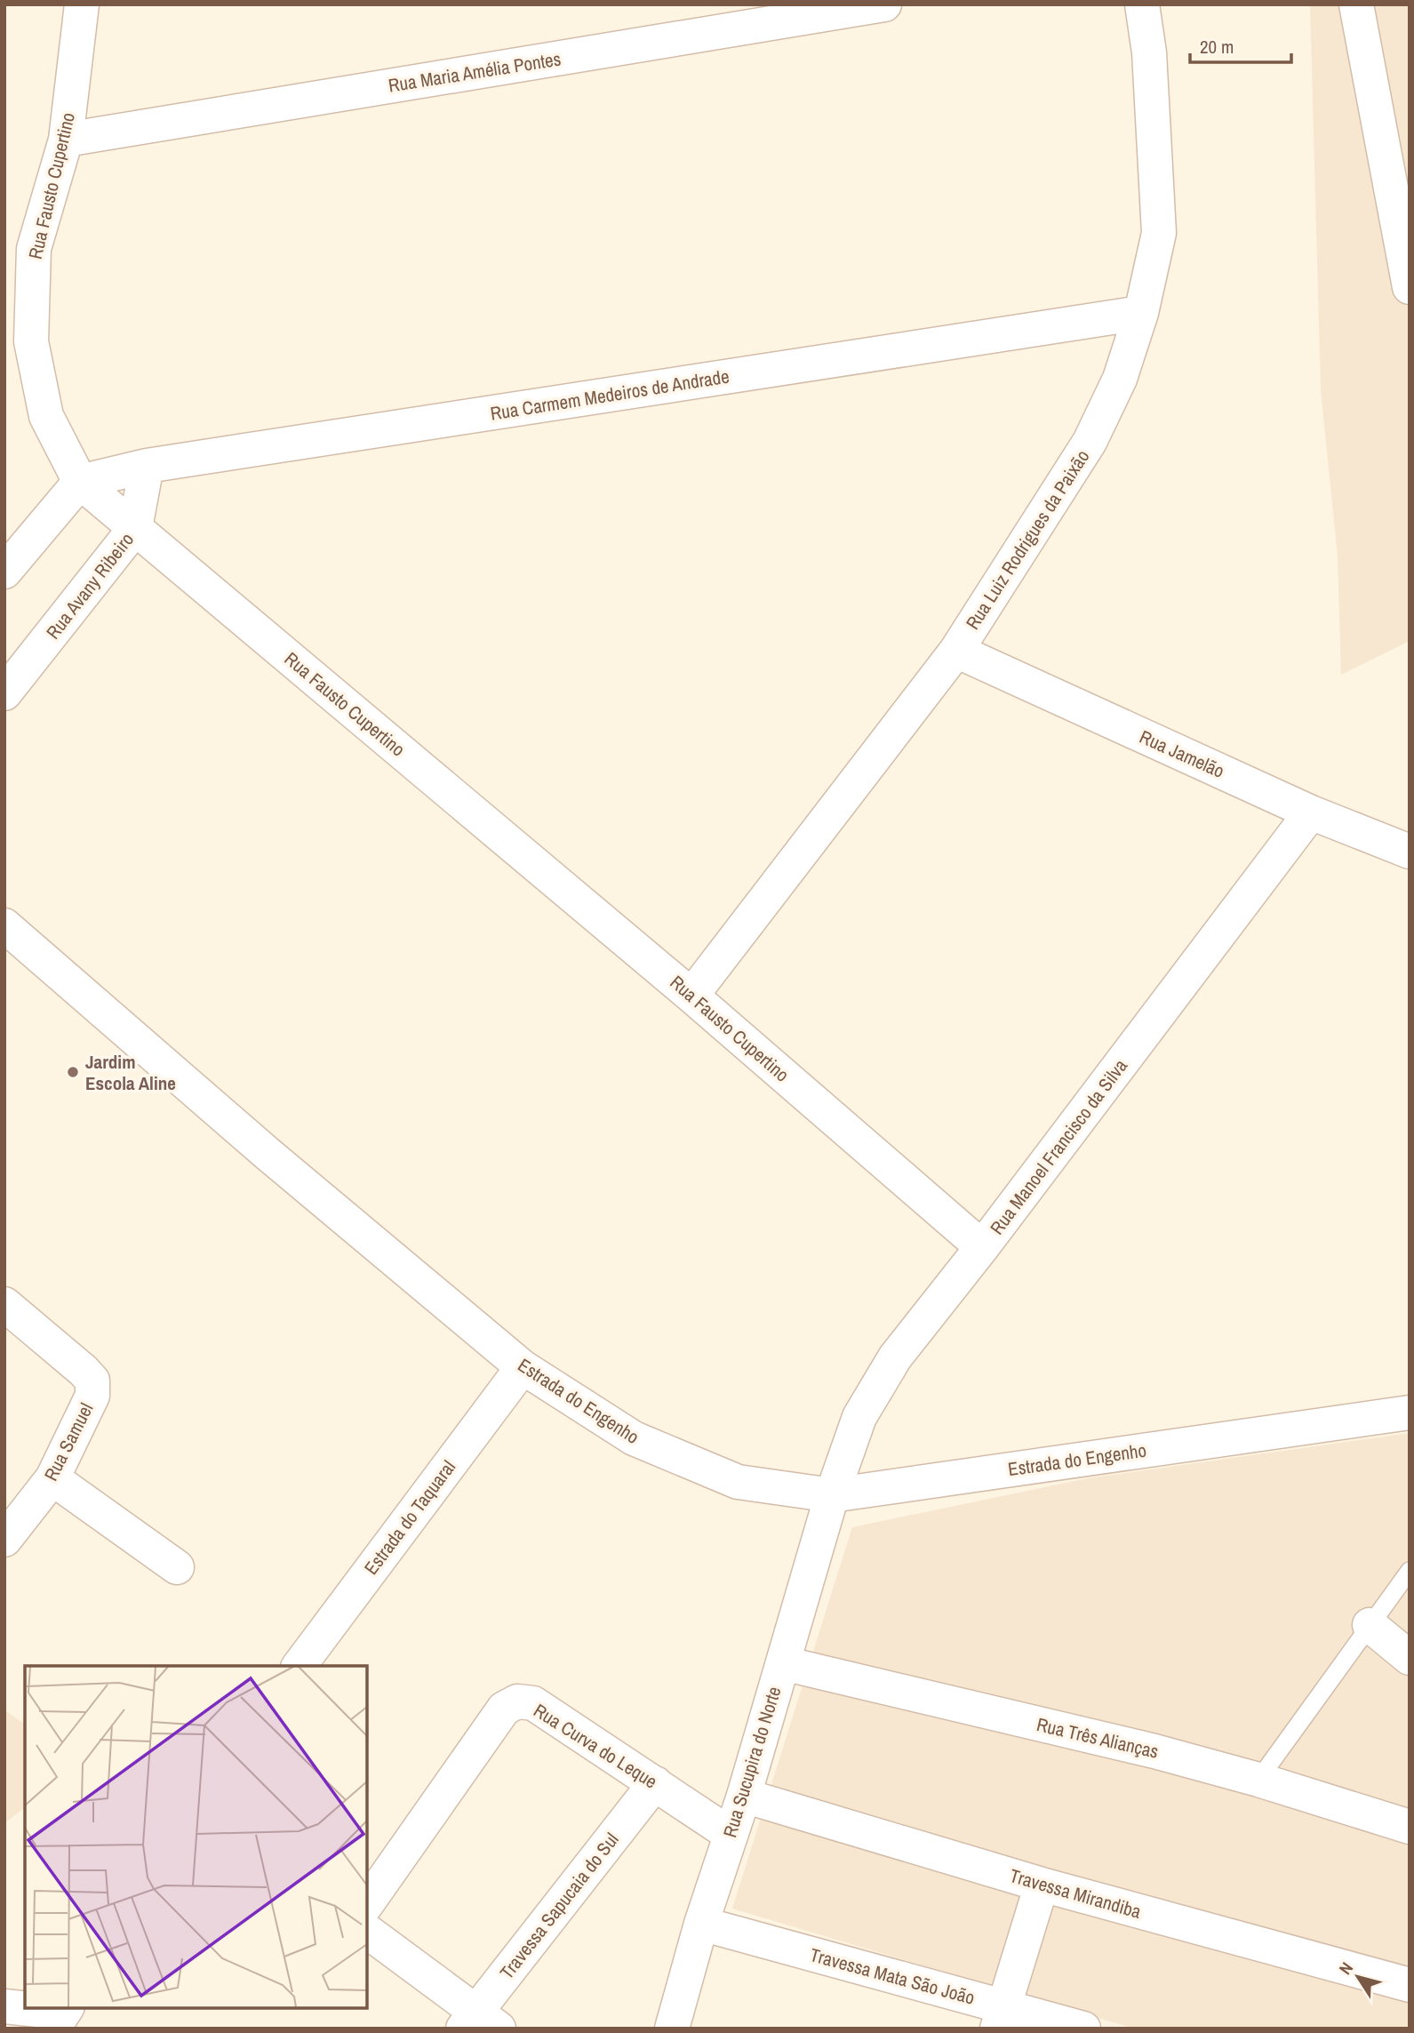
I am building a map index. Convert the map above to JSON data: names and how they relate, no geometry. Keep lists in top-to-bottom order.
{
  "streets": {
    "street": [
      "Rua Maria Amélia Pontes",
      "Rua Fausto Cupertino",
      "Rua Carmem Medeiros de Andrade",
      "Rua Luiz Rodrigues da Paixão",
      "Rua Avany Ribeiro",
      "Rua Jamelão",
      "Rua Manoel Francisco da Silva",
      "Estrada do Engenho",
      "Rua Samuel",
      "Estrada do Taquaral",
      "Rua Três Alianças",
      "Rua Curva do Leque",
      "Rua Sucupira do Norte",
      "Travessa Mirandiba",
      "Travessa Sapucaia do Sul",
      "Travessa Mata São João"
    ]
  },
  "crossings": [
    ["Rua Maria Amélia Pontes", "Rua Fausto Cupertino"],
    ["Rua Fausto Cupertino", "Rua Carmem Medeiros de Andrade"],
    ["Rua Fausto Cupertino", "Rua Luiz Rodrigues da Paixão"],
    ["Rua Fausto Cupertino", "Rua Avany Ribeiro"],
    ["Rua Fausto Cupertino", "Rua Manoel Francisco da Silva"],
    ["Rua Carmem Medeiros de Andrade", "Rua Luiz Rodrigues da Paixão"],
    ["Rua Carmem Medeiros de Andrade", "Rua Avany Ribeiro"],
    ["Rua Luiz Rodrigues da Paixão", "Rua Jamelão"],
    ["Rua Jamelão", "Rua Manoel Francisco da Silva"],
    ["Rua Manoel Francisco da Silva", "Estrada do Engenho"],
    ["Rua Manoel Francisco da Silva", "Rua Sucupira do Norte"],
    ["Estrada do Engenho", "Estrada do Taquaral"],
    ["Estrada do Engenho", "Rua Sucupira do Norte"],
    ["Rua Três Alianças", "Rua Sucupira do Norte"],
    ["Rua Curva do Leque", "Rua Sucupira do Norte"],
    ["Rua Curva do Leque", "Travessa Sapucaia do Sul"],
    ["Rua Sucupira do Norte", "Travessa Mirandiba"],
    ["Rua Sucupira do Norte", "Travessa Mata São João"]
  ],
  "places": ["Jardim Escola Aline"],
  "scale_bar": "20 m",
  "north": "top left"
}
